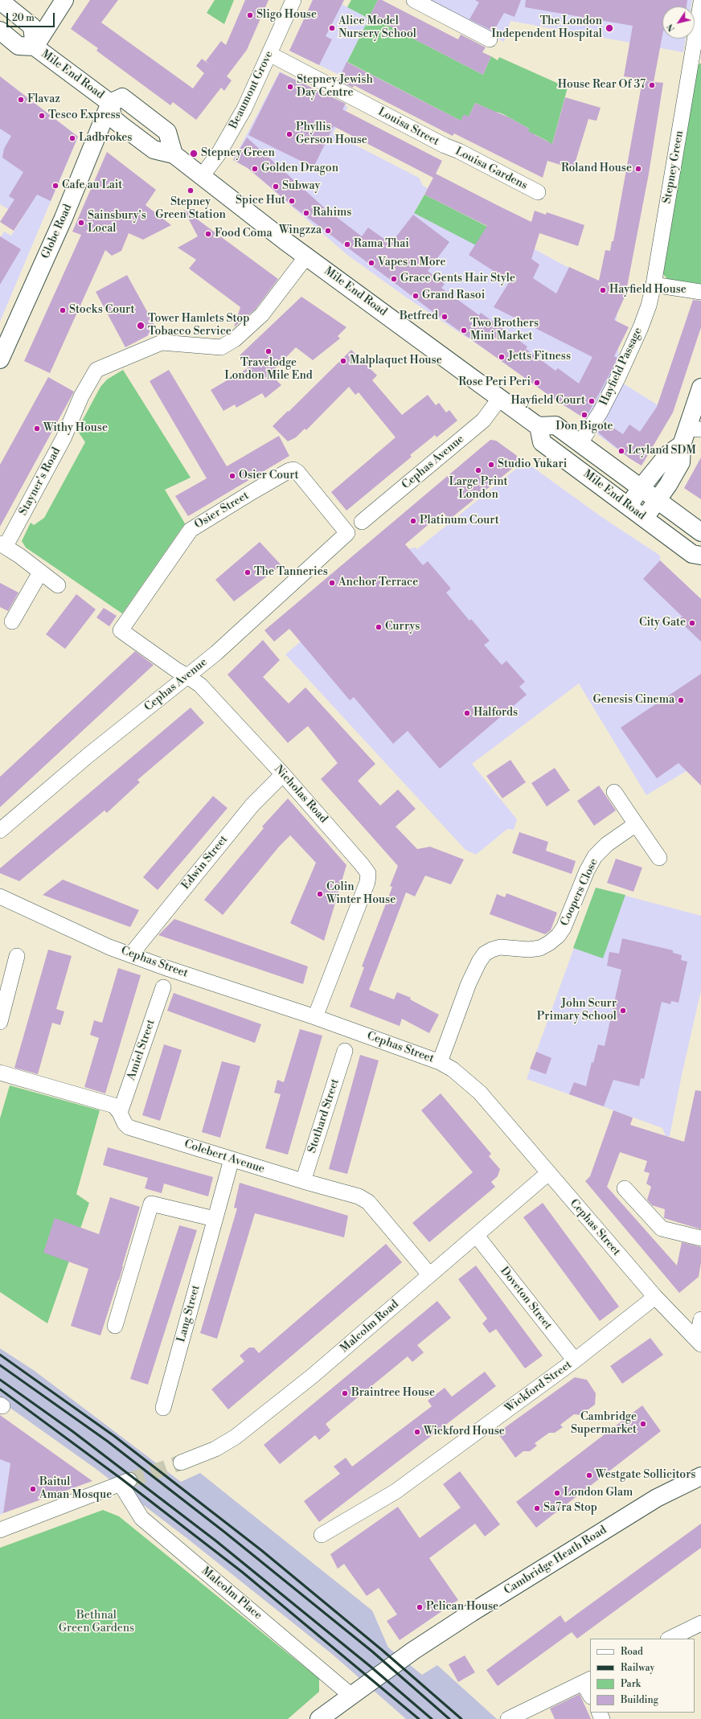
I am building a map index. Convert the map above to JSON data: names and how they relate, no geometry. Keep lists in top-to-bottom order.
{
  "streets": {
    "main road": ["Mile End Road", "Globe Road", "Cambridge Heath Road"],
    "street": [
      "Beaumont Grove",
      "Louisa Street",
      "Stepney Green",
      "Louisa Gardens",
      "Hayfield Passage",
      "Cephas Avenue",
      "Stayner's Road",
      "Osier Street",
      "Nicholas Road",
      "Edwin Street",
      "Coopers Close",
      "Cephas Street",
      "Amiel Street",
      "Stothard Street",
      "Colebert Avenue",
      "Doveton Street",
      "Lang Street",
      "Malcolm Road",
      "Wickford Street",
      "Malcolm Place"
    ]
  },
  "crossings": [
    ["Mile End Road", "Beaumont Grove"],
    ["Mile End Road", "Globe Road"],
    ["Mile End Road", "Hayfield Passage"],
    ["Mile End Road", "Cephas Avenue"],
    ["Mile End Road", "Stayner's Road"],
    ["Beaumont Grove", "Louisa Street"],
    ["Louisa Street", "Louisa Gardens"],
    ["Stepney Green", "Hayfield Passage"],
    ["Cephas Avenue", "Osier Street"],
    ["Cephas Avenue", "Nicholas Road"],
    ["Osier Street", "Nicholas Road"],
    ["Nicholas Road", "Edwin Street"],
    ["Nicholas Road", "Cephas Street"],
    ["Edwin Street", "Cephas Street"],
    ["Coopers Close", "Cephas Street"],
    ["Cephas Street", "Malcolm Road"],
    ["Cephas Street", "Wickford Street"],
    ["Amiel Street", "Colebert Avenue"],
    ["Stothard Street", "Colebert Avenue"],
    ["Colebert Avenue", "Lang Street"],
    ["Colebert Avenue", "Malcolm Road"],
    ["Doveton Street", "Malcolm Road"],
    ["Doveton Street", "Wickford Street"],
    ["Cambridge Heath Road", "Malcolm Place"]
  ],
  "parks": ["Bethnal Green Gardens"],
  "places": [
    "Sligo House",
    "Alice Model Nursery School",
    "The London Independent Hospital",
    "House Rear Of 37",
    "Stepney Jewish Day Centre",
    "Flavaz",
    "Tesco Express",
    "Phyllis Gerson House",
    "Ladbrokes",
    "Stepney Green",
    "Golden Dragon",
    "Roland House",
    "Cafe au Lait",
    "Subway",
    "Stepney Green Station",
    "Spice Hut",
    "Rahims",
    "Sainsbury's Local",
    "Wingzza",
    "Food Coma",
    "Rama Thai",
    "Vapes n More",
    "Grace Gents Hair Style",
    "Hayfield House",
    "Grand Rasoi",
    "Stocks Court",
    "Betfred",
    "Tower Hamlets Stop Tobacco Service",
    "Two Brothers Mini Market",
    "Travelodge London Mile End",
    "Jetts Fitness",
    "Malplaquet House",
    "Rose Peri Peri",
    "Hayfield Court",
    "Don Bigote",
    "Withy House",
    "Leyland SDM",
    "Studio Yukari",
    "Large Print London",
    "Osier Court",
    "Platinum Court",
    "The Tanneries",
    "Anchor Terrace",
    "City Gate",
    "Currys",
    "Genesis Cinema",
    "Halfords",
    "Colin Winter House",
    "John Scurr Primary School",
    "Braintree House",
    "Cambridge Supermarket",
    "Wickford House",
    "Westgate Sollicitors",
    "Baitul Aman Mosque",
    "London Glam",
    "Sa7ra Stop",
    "Pelican House"
  ],
  "legend": [
    "Road",
    "Railway",
    "Park",
    "Building"
  ],
  "scale_bar": "20 m",
  "north": "bottom left"
}
